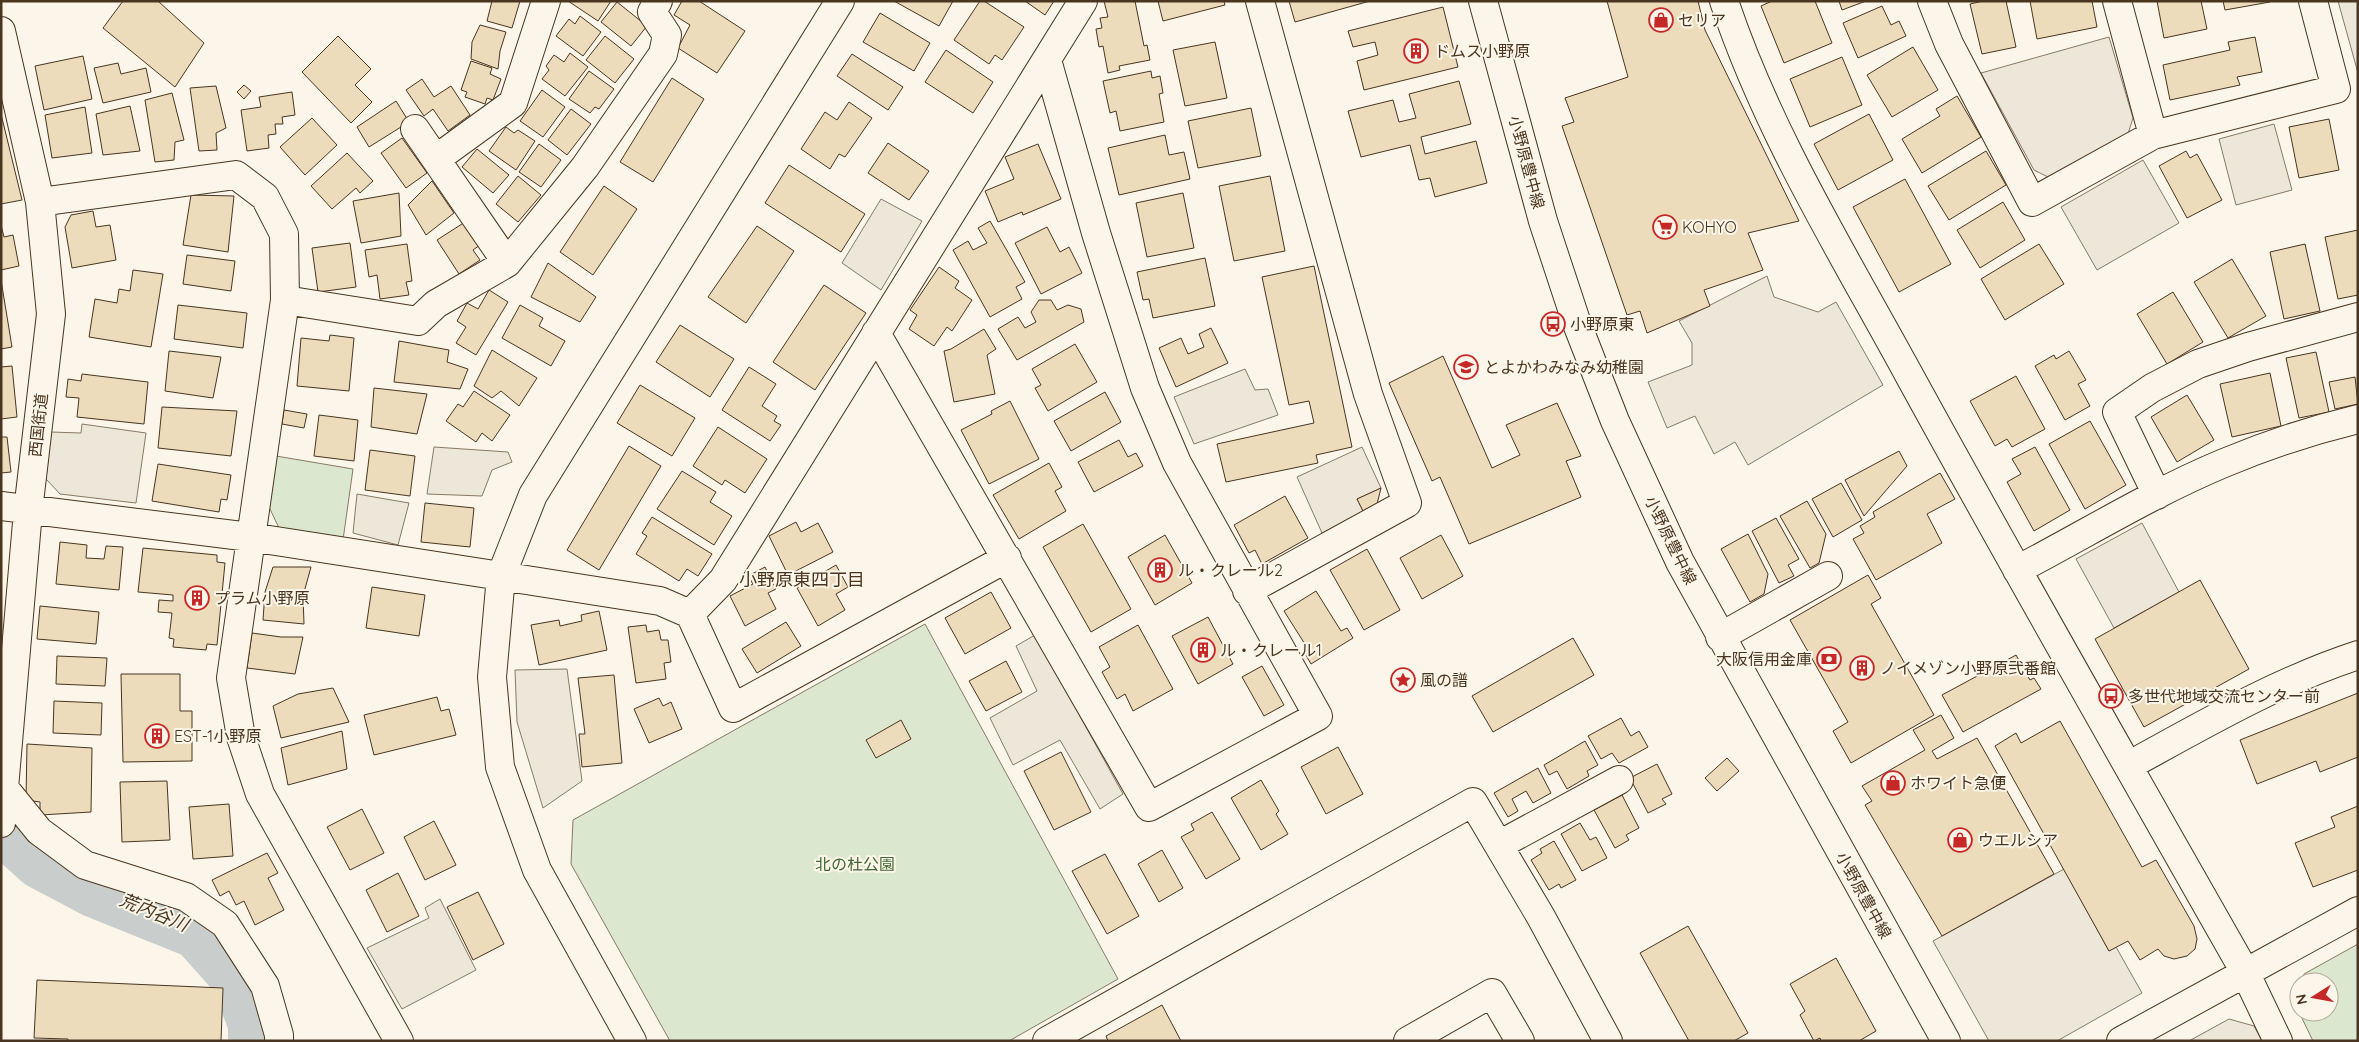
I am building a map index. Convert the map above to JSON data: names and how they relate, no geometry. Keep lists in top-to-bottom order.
{
  "streets": {
    "street": ["小野原豊中線", "西国街道"]
  },
  "districts": ["小野原東四丁目"],
  "water": ["荒内谷川"],
  "parks": ["北の杜公園"],
  "places": {
    "shop": ["セリア", "ホワイト急便", "ウエルシア"],
    "building": [
      "ドムス小野原",
      "ル・クレール2",
      "プラム小野原",
      "ル・クレール1",
      "ノイメゾン小野原弐番館",
      "EST-1小野原"
    ],
    "supermarket": ["KOHYO"],
    "bus stop": ["小野原東", "多世代地域交流センター前"],
    "school or university": ["とよかわみなみ幼稚園"],
    "bank": ["大阪信用金庫"],
    "place": ["風の譜"]
  },
  "north": "left"
}
